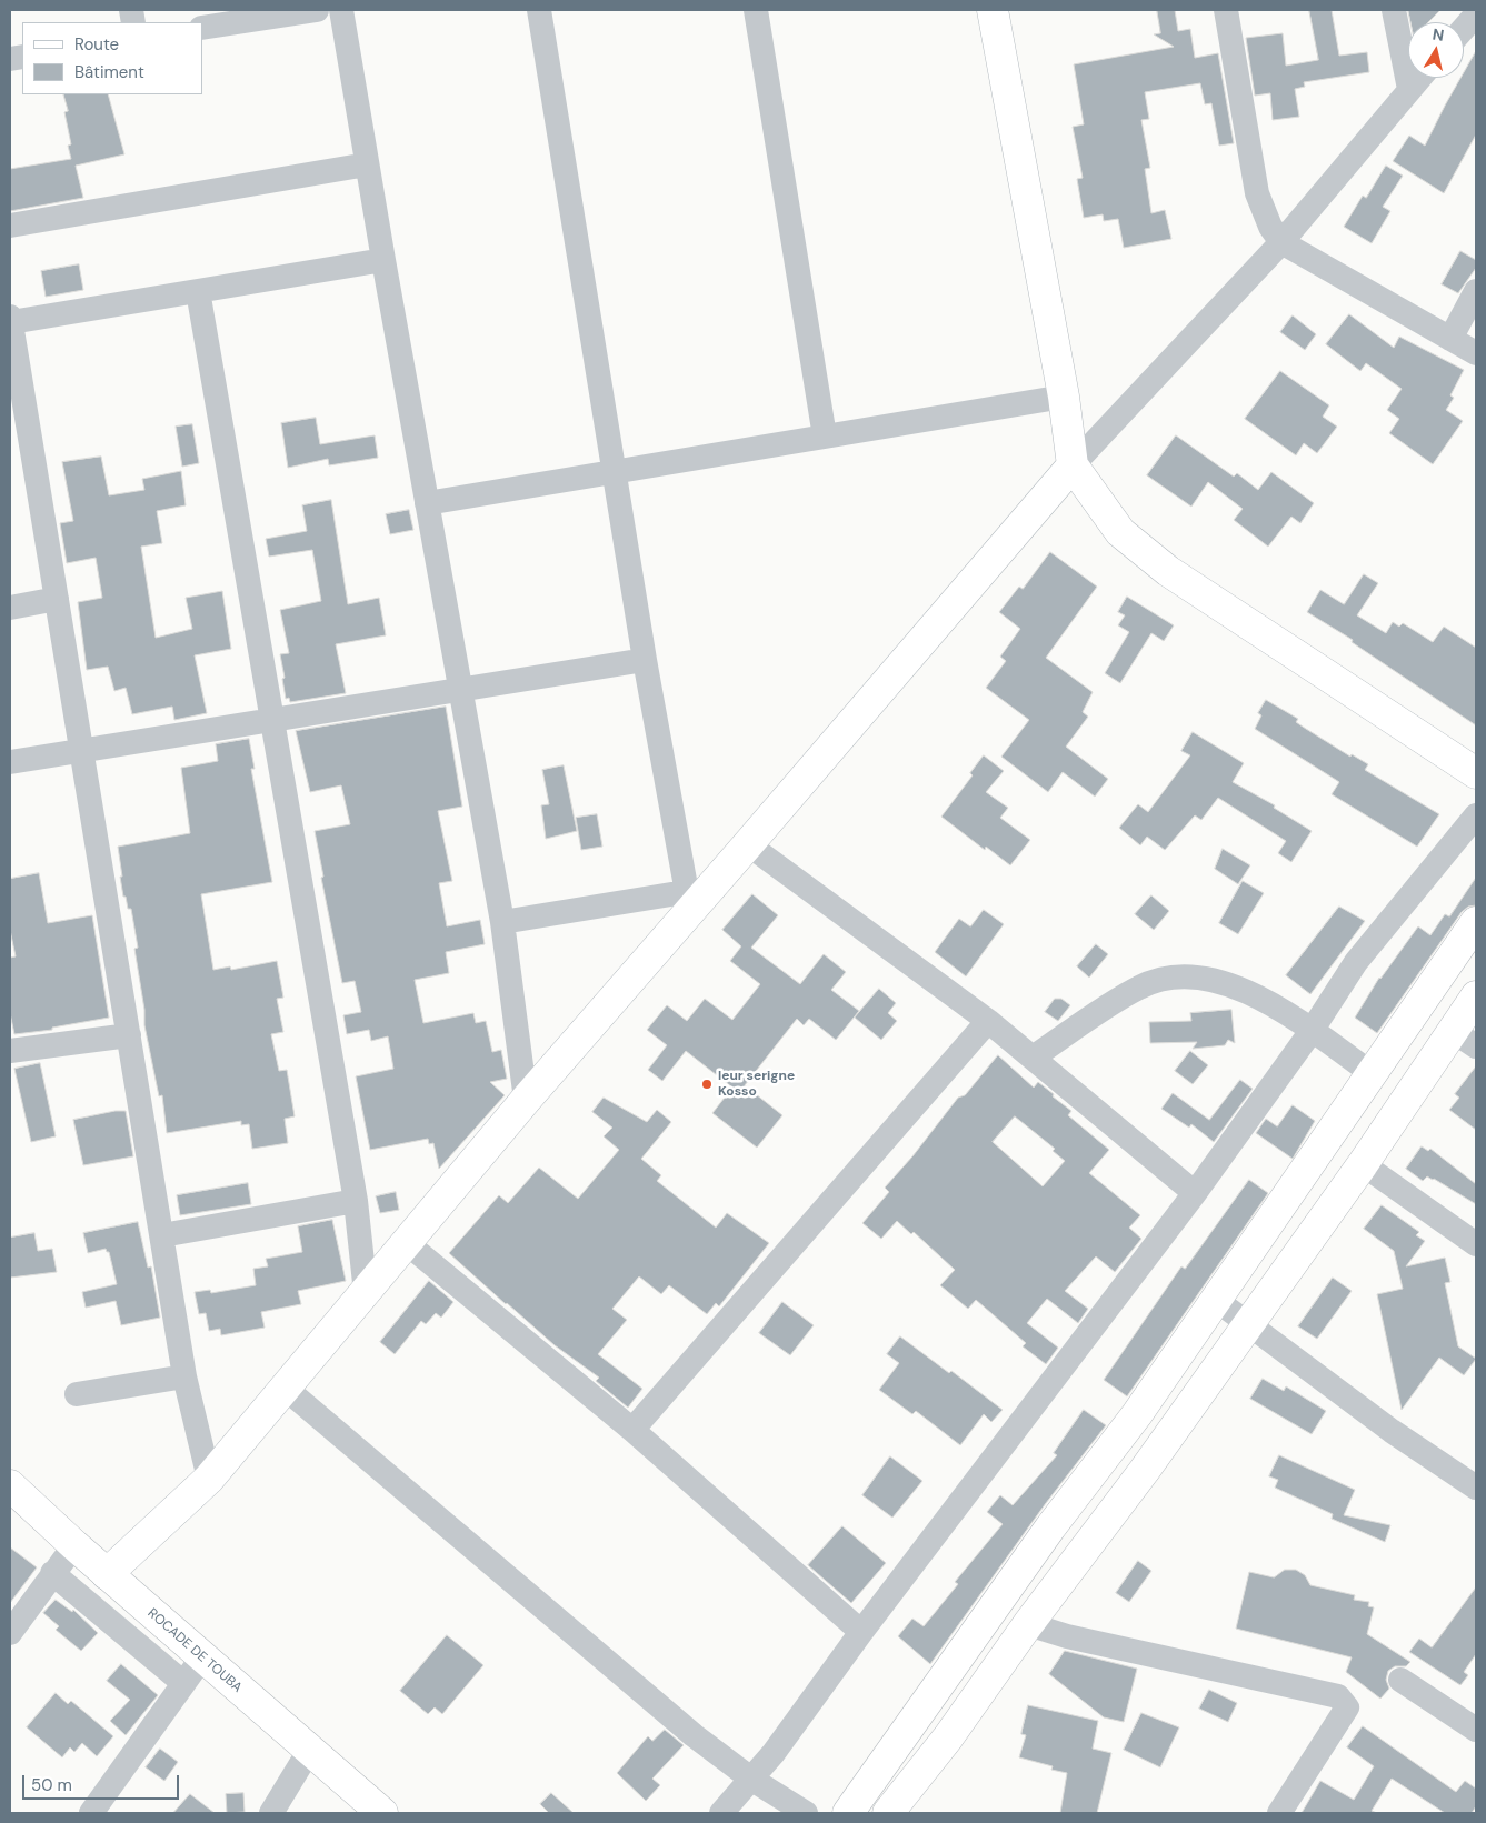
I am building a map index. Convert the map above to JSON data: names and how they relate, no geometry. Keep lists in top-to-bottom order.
{
  "streets": {
    "main road": ["ROCADE DE TOUBA"]
  },
  "places": ["leur serigne Kosso"],
  "legend": ["Route", "Bâtiment"],
  "scale_bar": "50 m",
  "north": "top"
}
